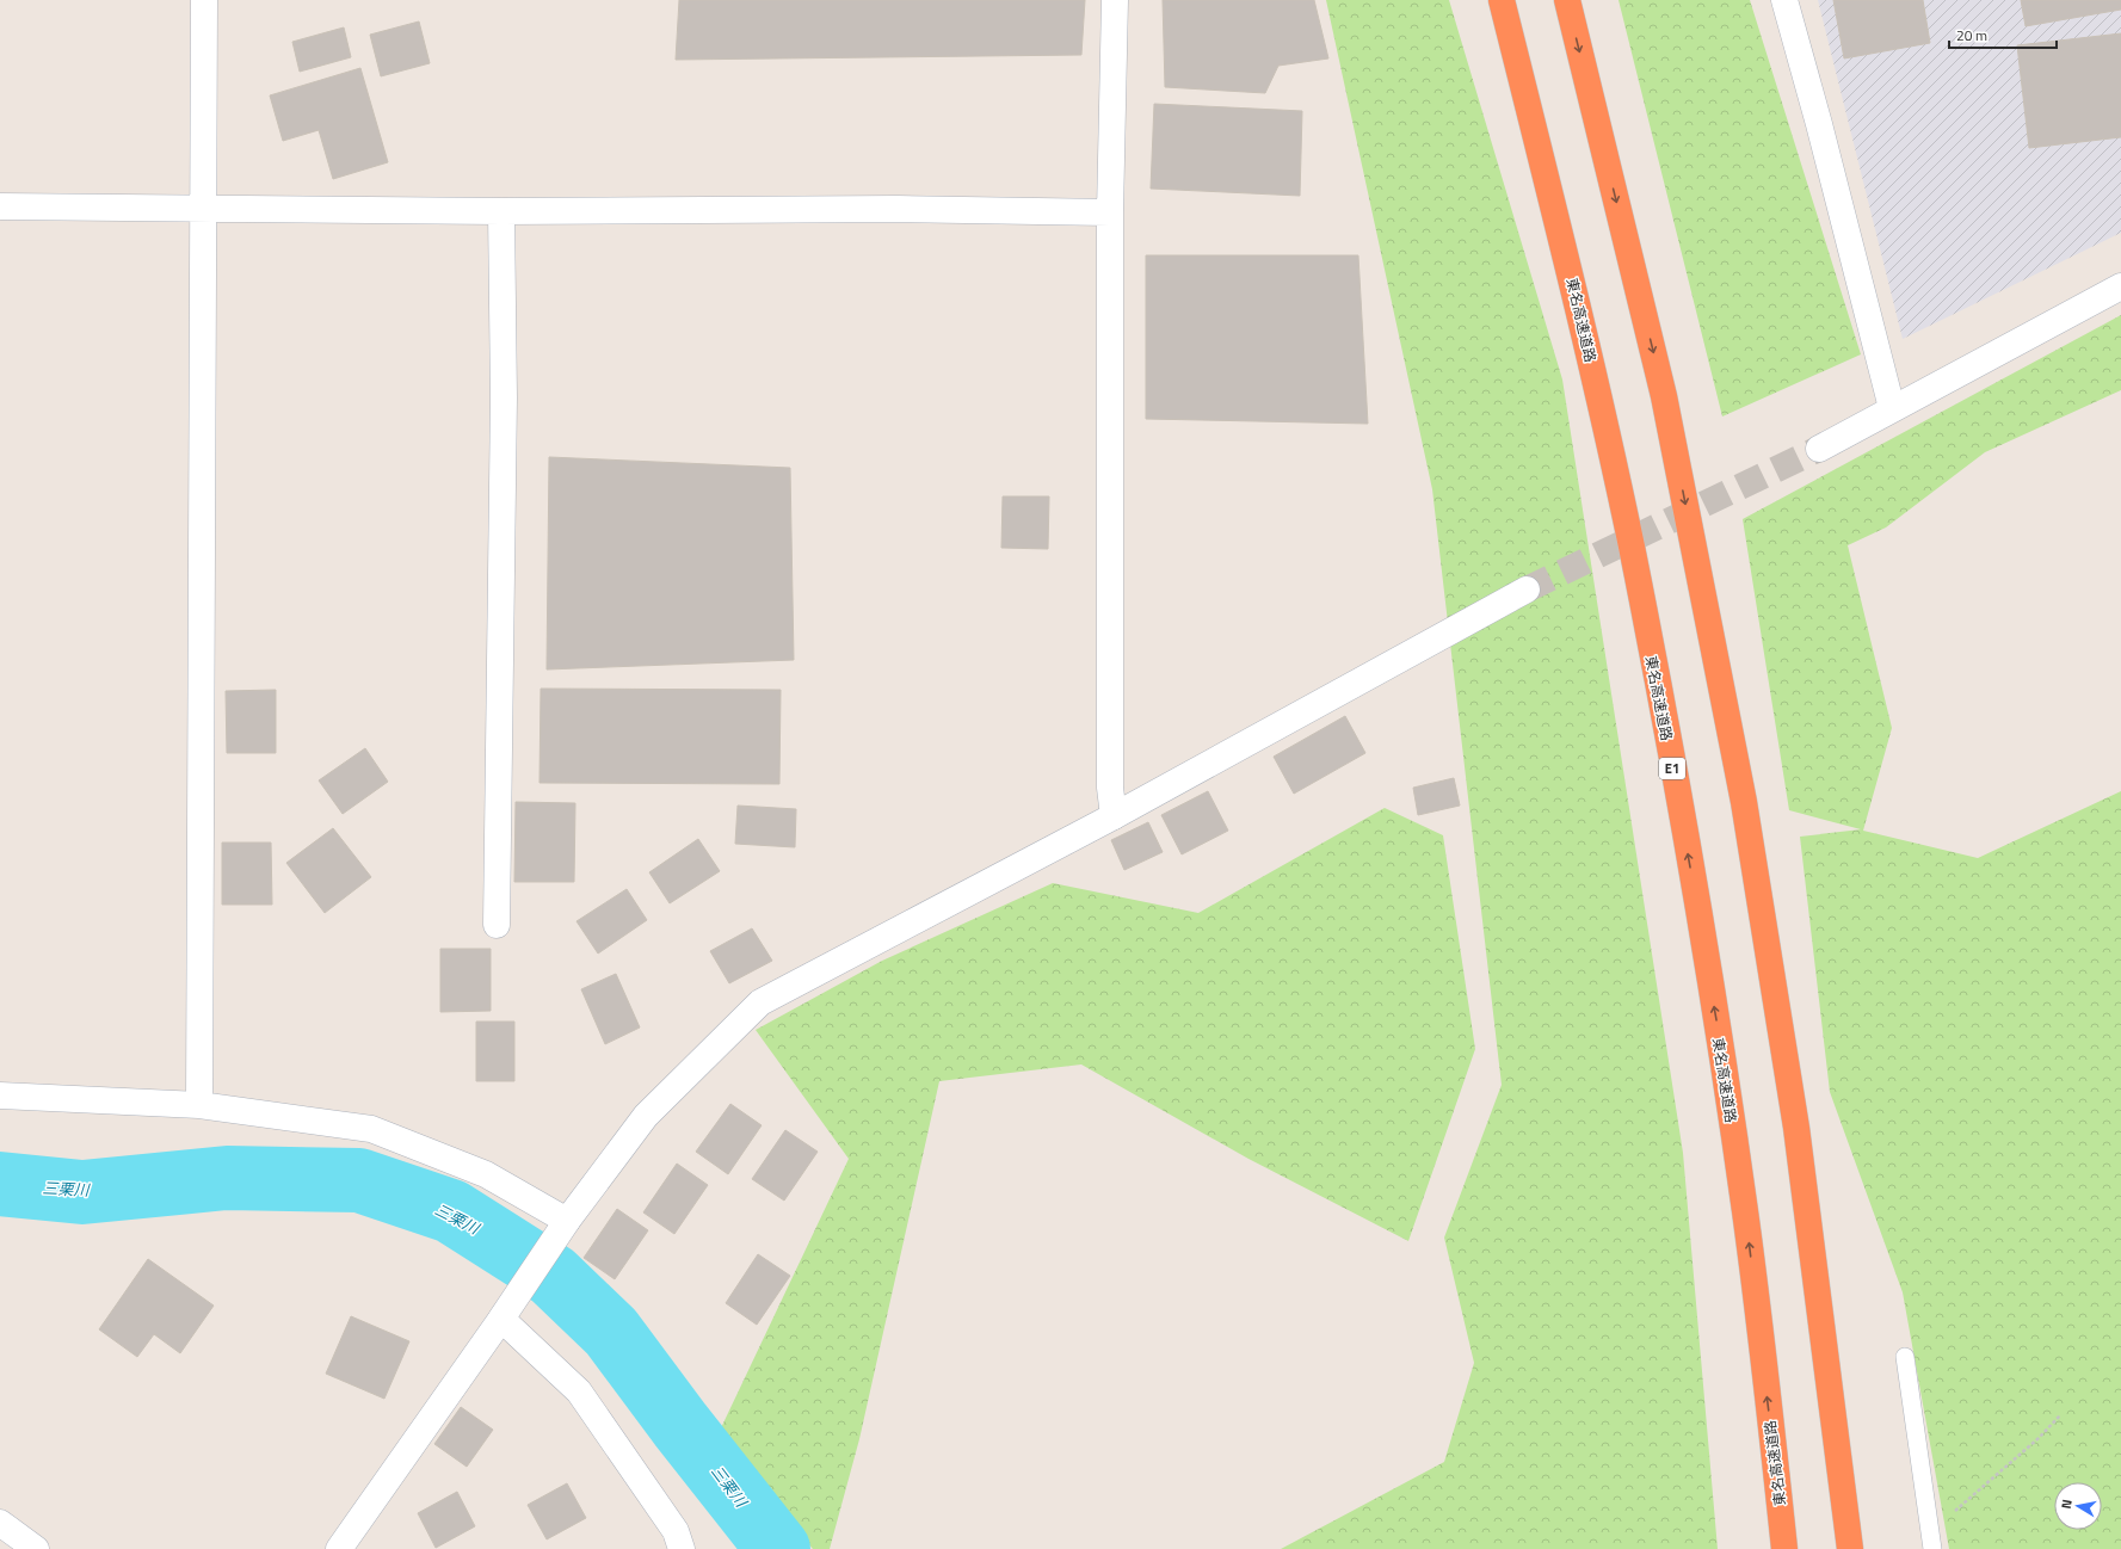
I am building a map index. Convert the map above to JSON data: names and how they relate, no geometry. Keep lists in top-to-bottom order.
{
  "streets": {
    "highway": ["東名高速道路", "E1"]
  },
  "water": ["三栗川"],
  "scale_bar": "20 m",
  "north": "left"
}
